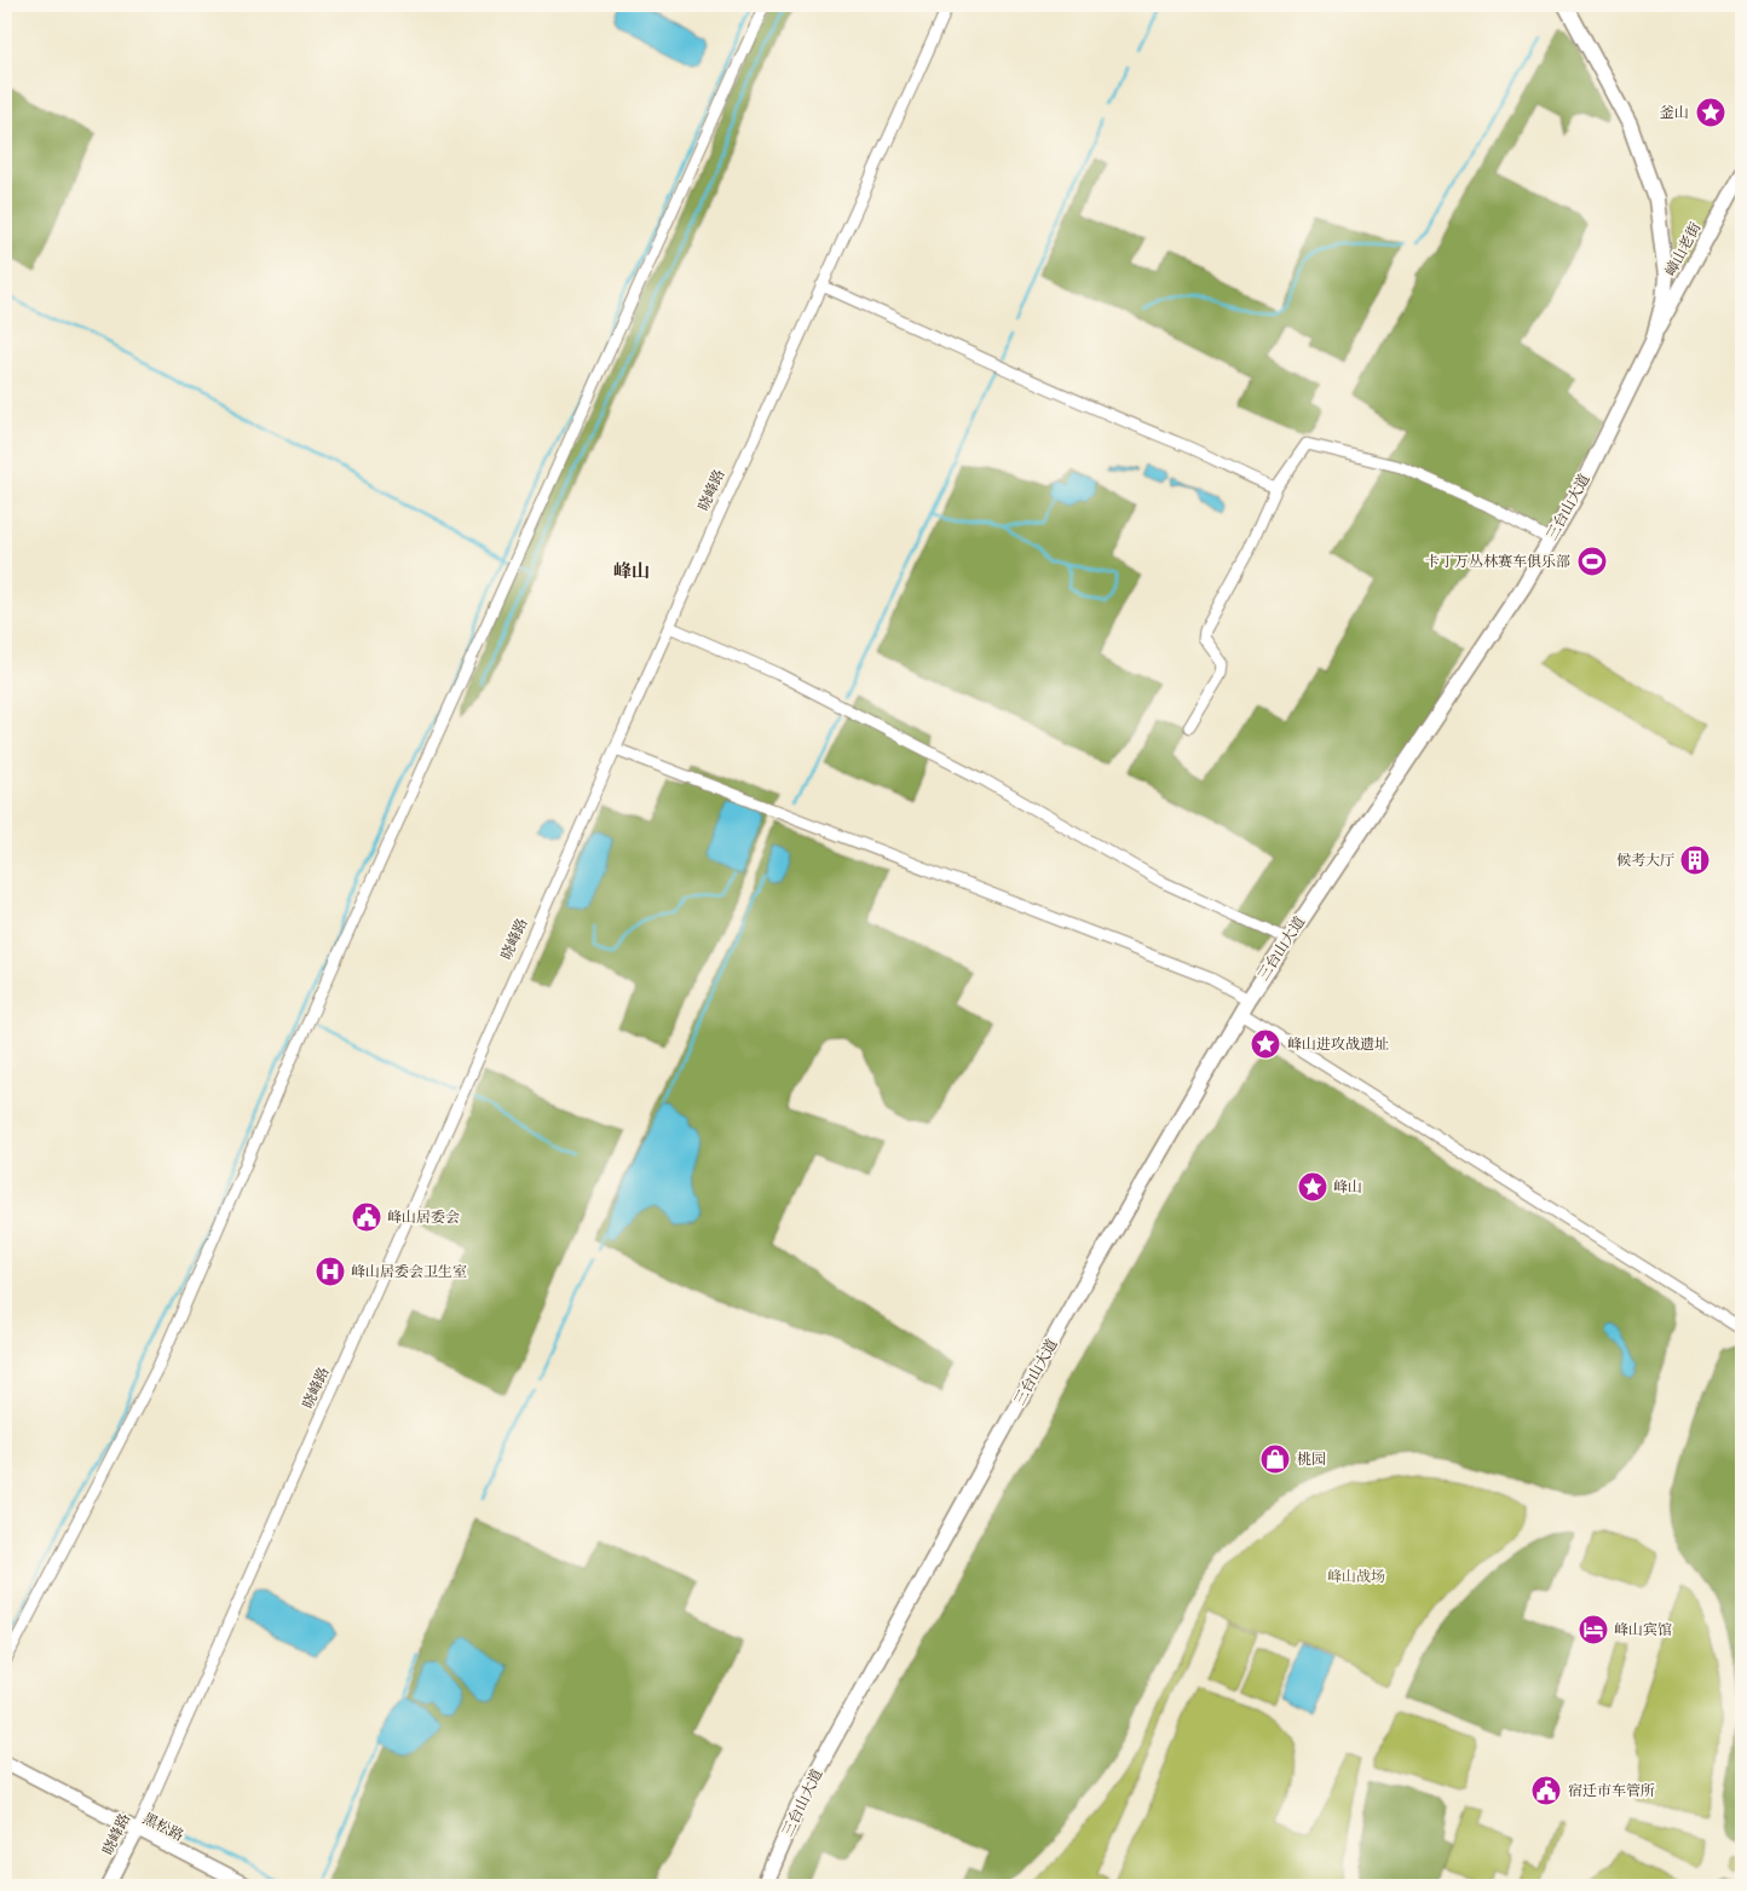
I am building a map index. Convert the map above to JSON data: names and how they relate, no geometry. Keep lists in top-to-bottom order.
{
  "streets": {
    "main road": ["三台山大道"],
    "street": ["嶂山老街", "晓峰路", "黑松路"]
  },
  "crossings": [
    ["嶂山老街", "三台山大道"],
    ["晓峰路", "黑松路"]
  ],
  "districts": ["峰山"],
  "parks": ["峰山战场"],
  "places": {
    "place": ["釜山", "峰山进攻战遗址", "峰山"],
    "sports": ["卡丁万丛林赛车俱乐部"],
    "building": ["候考大厅"],
    "public building": ["峰山居委会", "宿迁市车管所"],
    "hospital": ["峰山居委会卫生室"],
    "shop": ["桃园"],
    "hotel": ["峰山宾馆"]
  }
}
